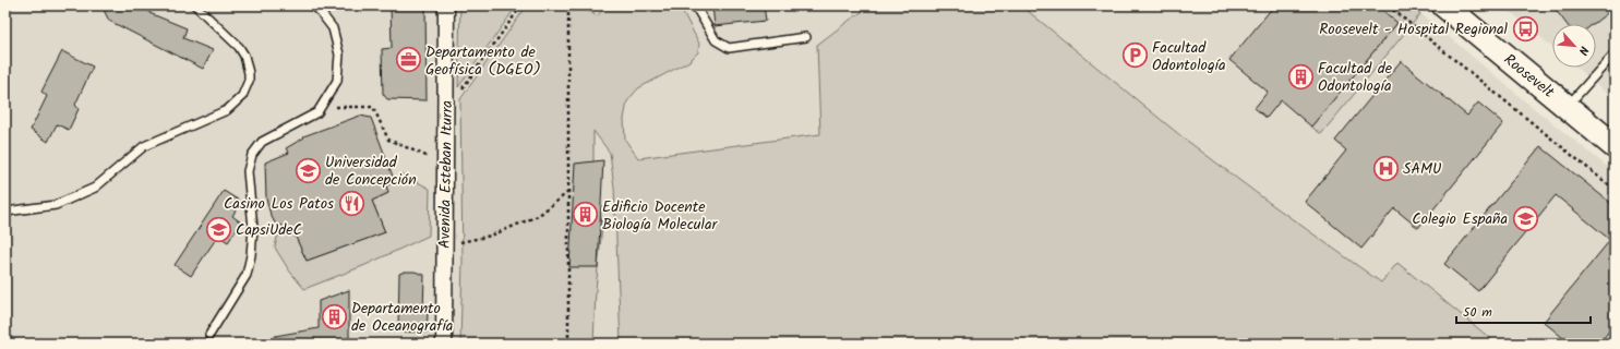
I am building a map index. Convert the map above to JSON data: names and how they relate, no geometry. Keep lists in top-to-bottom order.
{
  "streets": {
    "main road": ["Roosevelt"],
    "street": ["Avenida Esteban Iturra"]
  },
  "places": {
    "bus stop": ["Roosevelt - Hospital Regional"],
    "parking": ["Facultad Odontología"],
    "office": ["Departamento de Geofísica (DGEO)"],
    "building": ["Facultad de Odontología", "Edificio Docente Biología Molecular", "Departamento de Oceanografía"],
    "hospital": ["SAMU"],
    "school or university": ["Universidad de Concepción", "Colegio España", "CapsiUdeC"],
    "restaurant": ["Casino Los Patos"]
  },
  "scale_bar": "50 m",
  "north": "bottom right"
}
